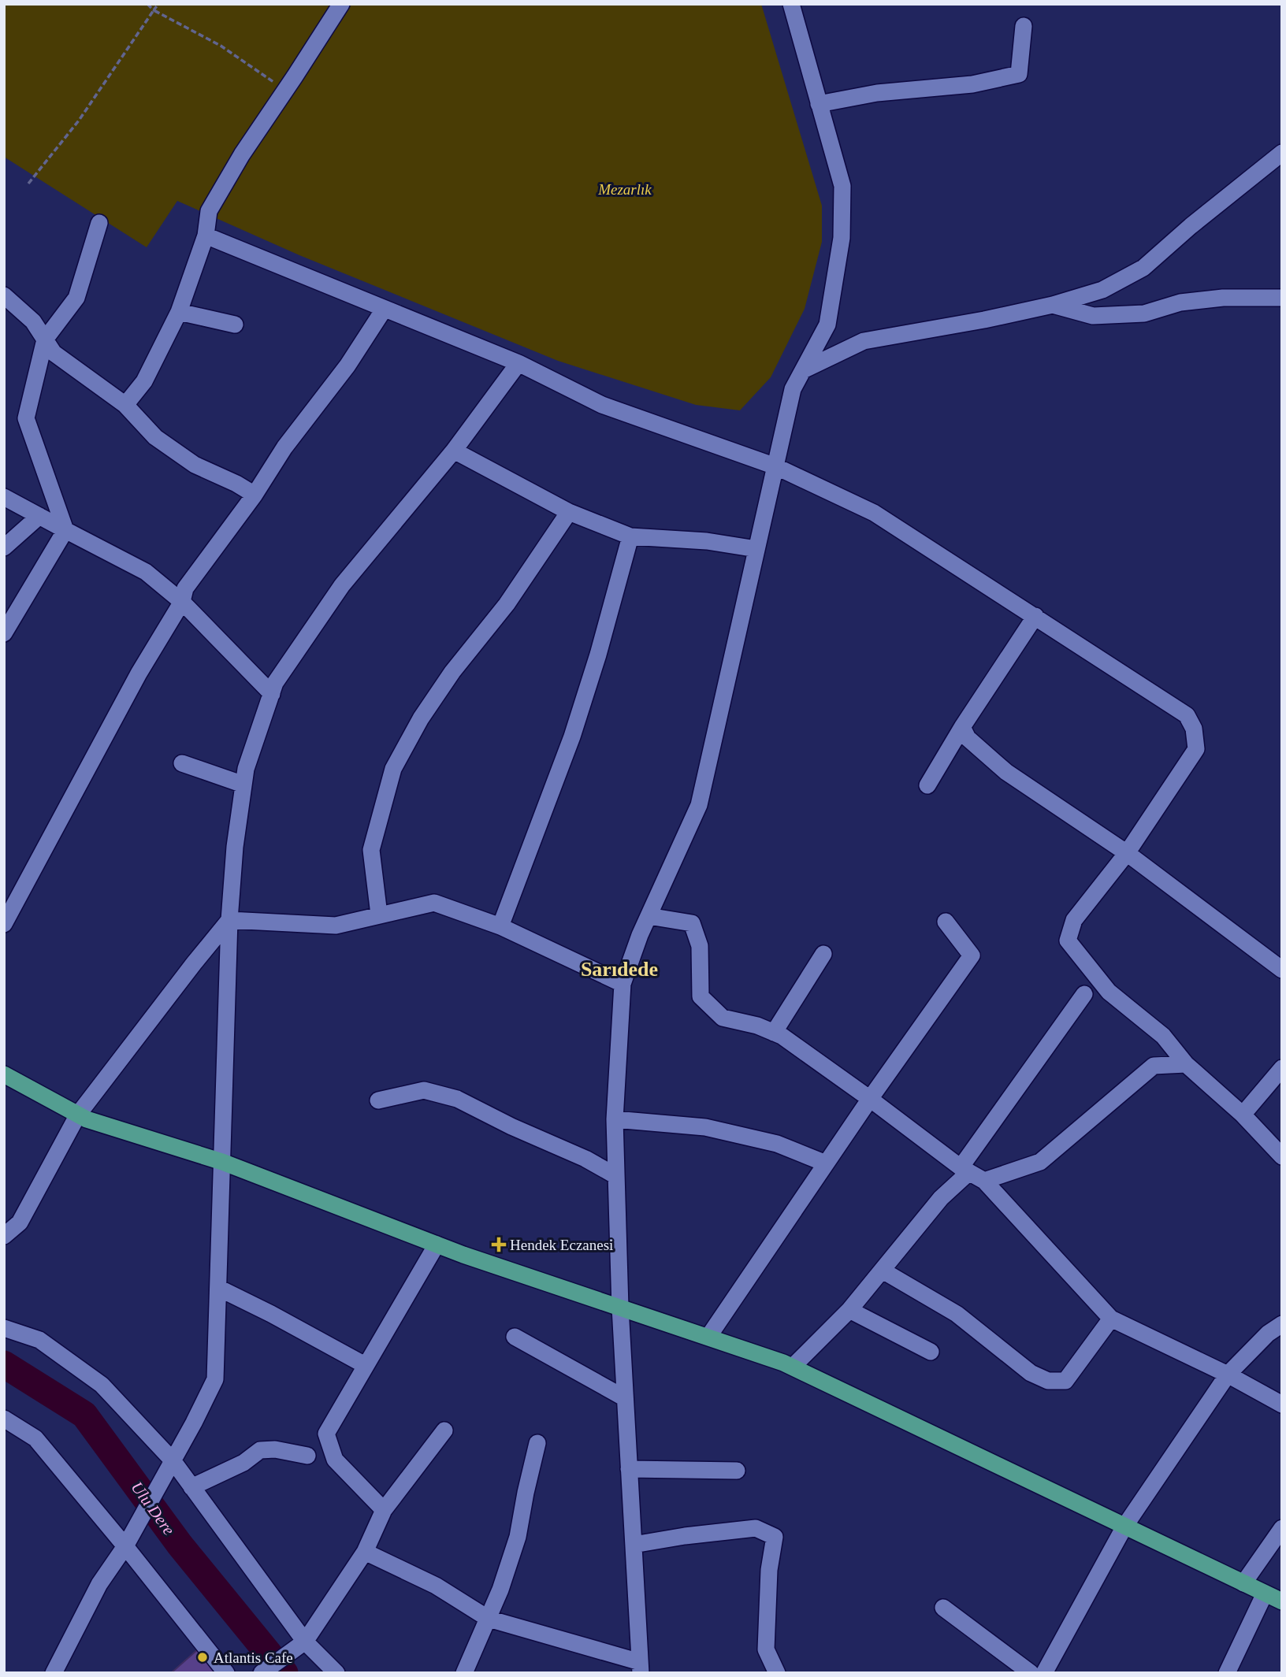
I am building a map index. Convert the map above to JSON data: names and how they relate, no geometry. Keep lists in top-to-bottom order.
{
  "districts": ["Sarıdede"],
  "water": ["Ulu Dere"],
  "parks": ["Mezarlık"],
  "places": {
    "health": ["Hendek Eczanesi"],
    "other": ["Atlantis Cafe"]
  }
}
